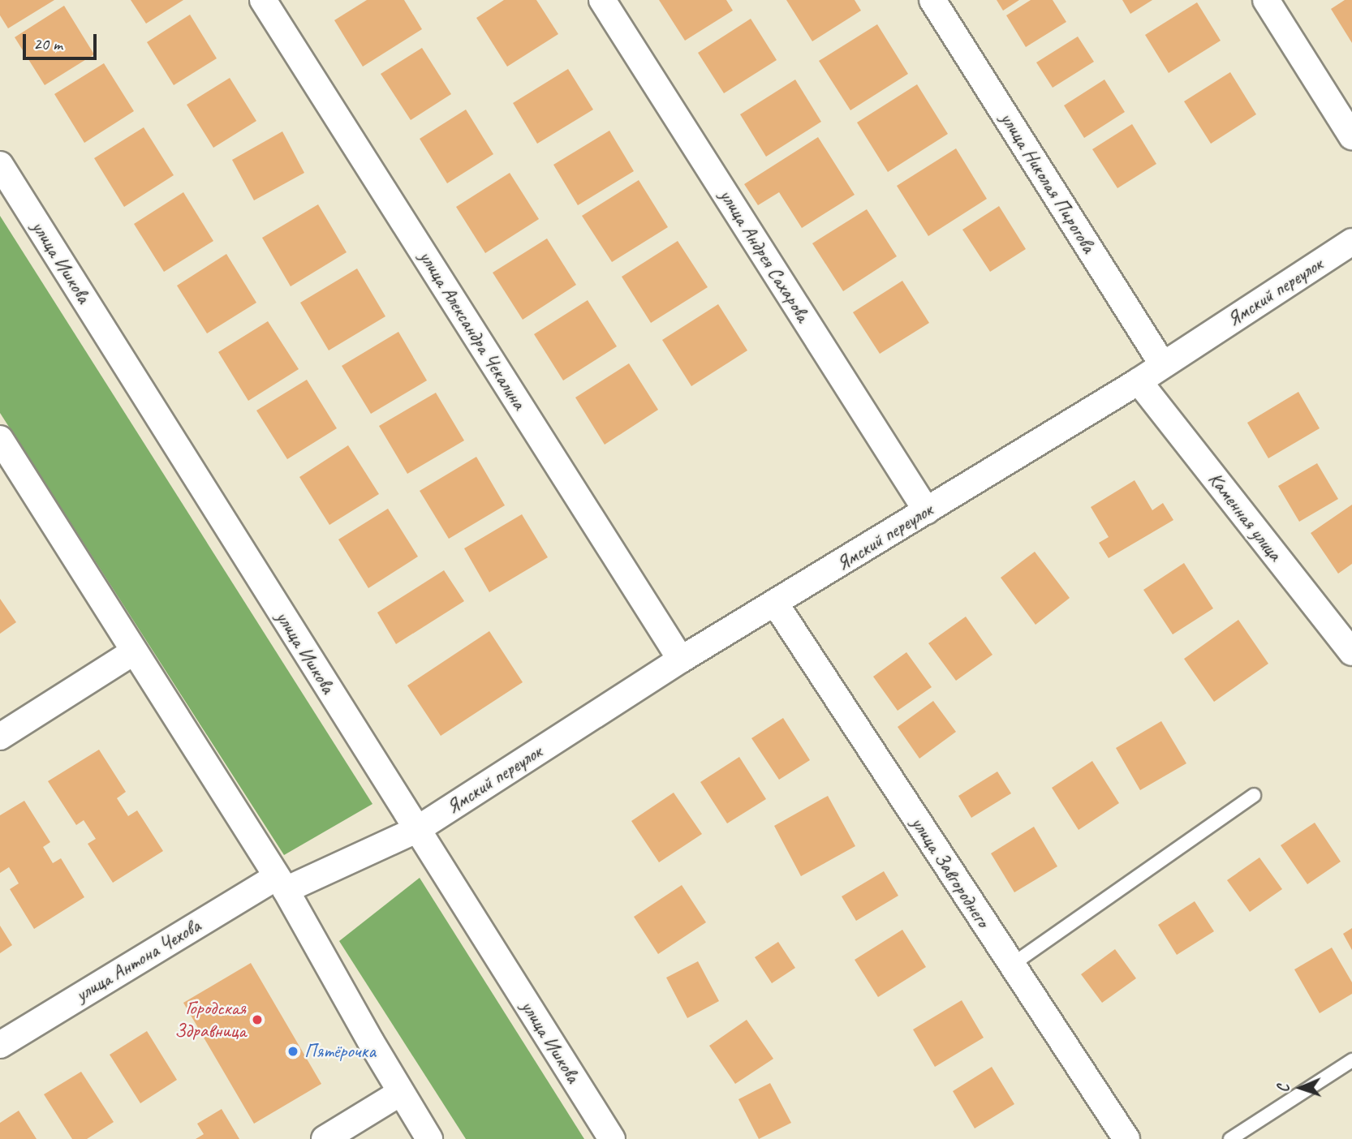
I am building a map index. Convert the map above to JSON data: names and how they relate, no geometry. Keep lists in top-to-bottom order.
{
  "streets": {
    "street": [
      "улица Николая Пирогова",
      "улица Андрея Сахарова",
      "улица Ишкова",
      "Ямский переулок",
      "улица Александра Чекалина",
      "Каменная улица",
      "улица Завгороднего",
      "улица Антона Чехова"
    ]
  },
  "crossings": [
    ["улица Николая Пирогова", "Ямский переулок"],
    ["улица Андрея Сахарова", "Ямский переулок"],
    ["улица Ишкова", "Ямский переулок"],
    ["Ямский переулок", "улица Александра Чекалина"],
    ["Ямский переулок", "Каменная улица"],
    ["Ямский переулок", "улица Завгороднего"],
    ["Ямский переулок", "улица Антона Чехова"]
  ],
  "places": ["Городская Здравница", "Пятёрочка"],
  "scale_bar": "20 m",
  "north": "left"
}
